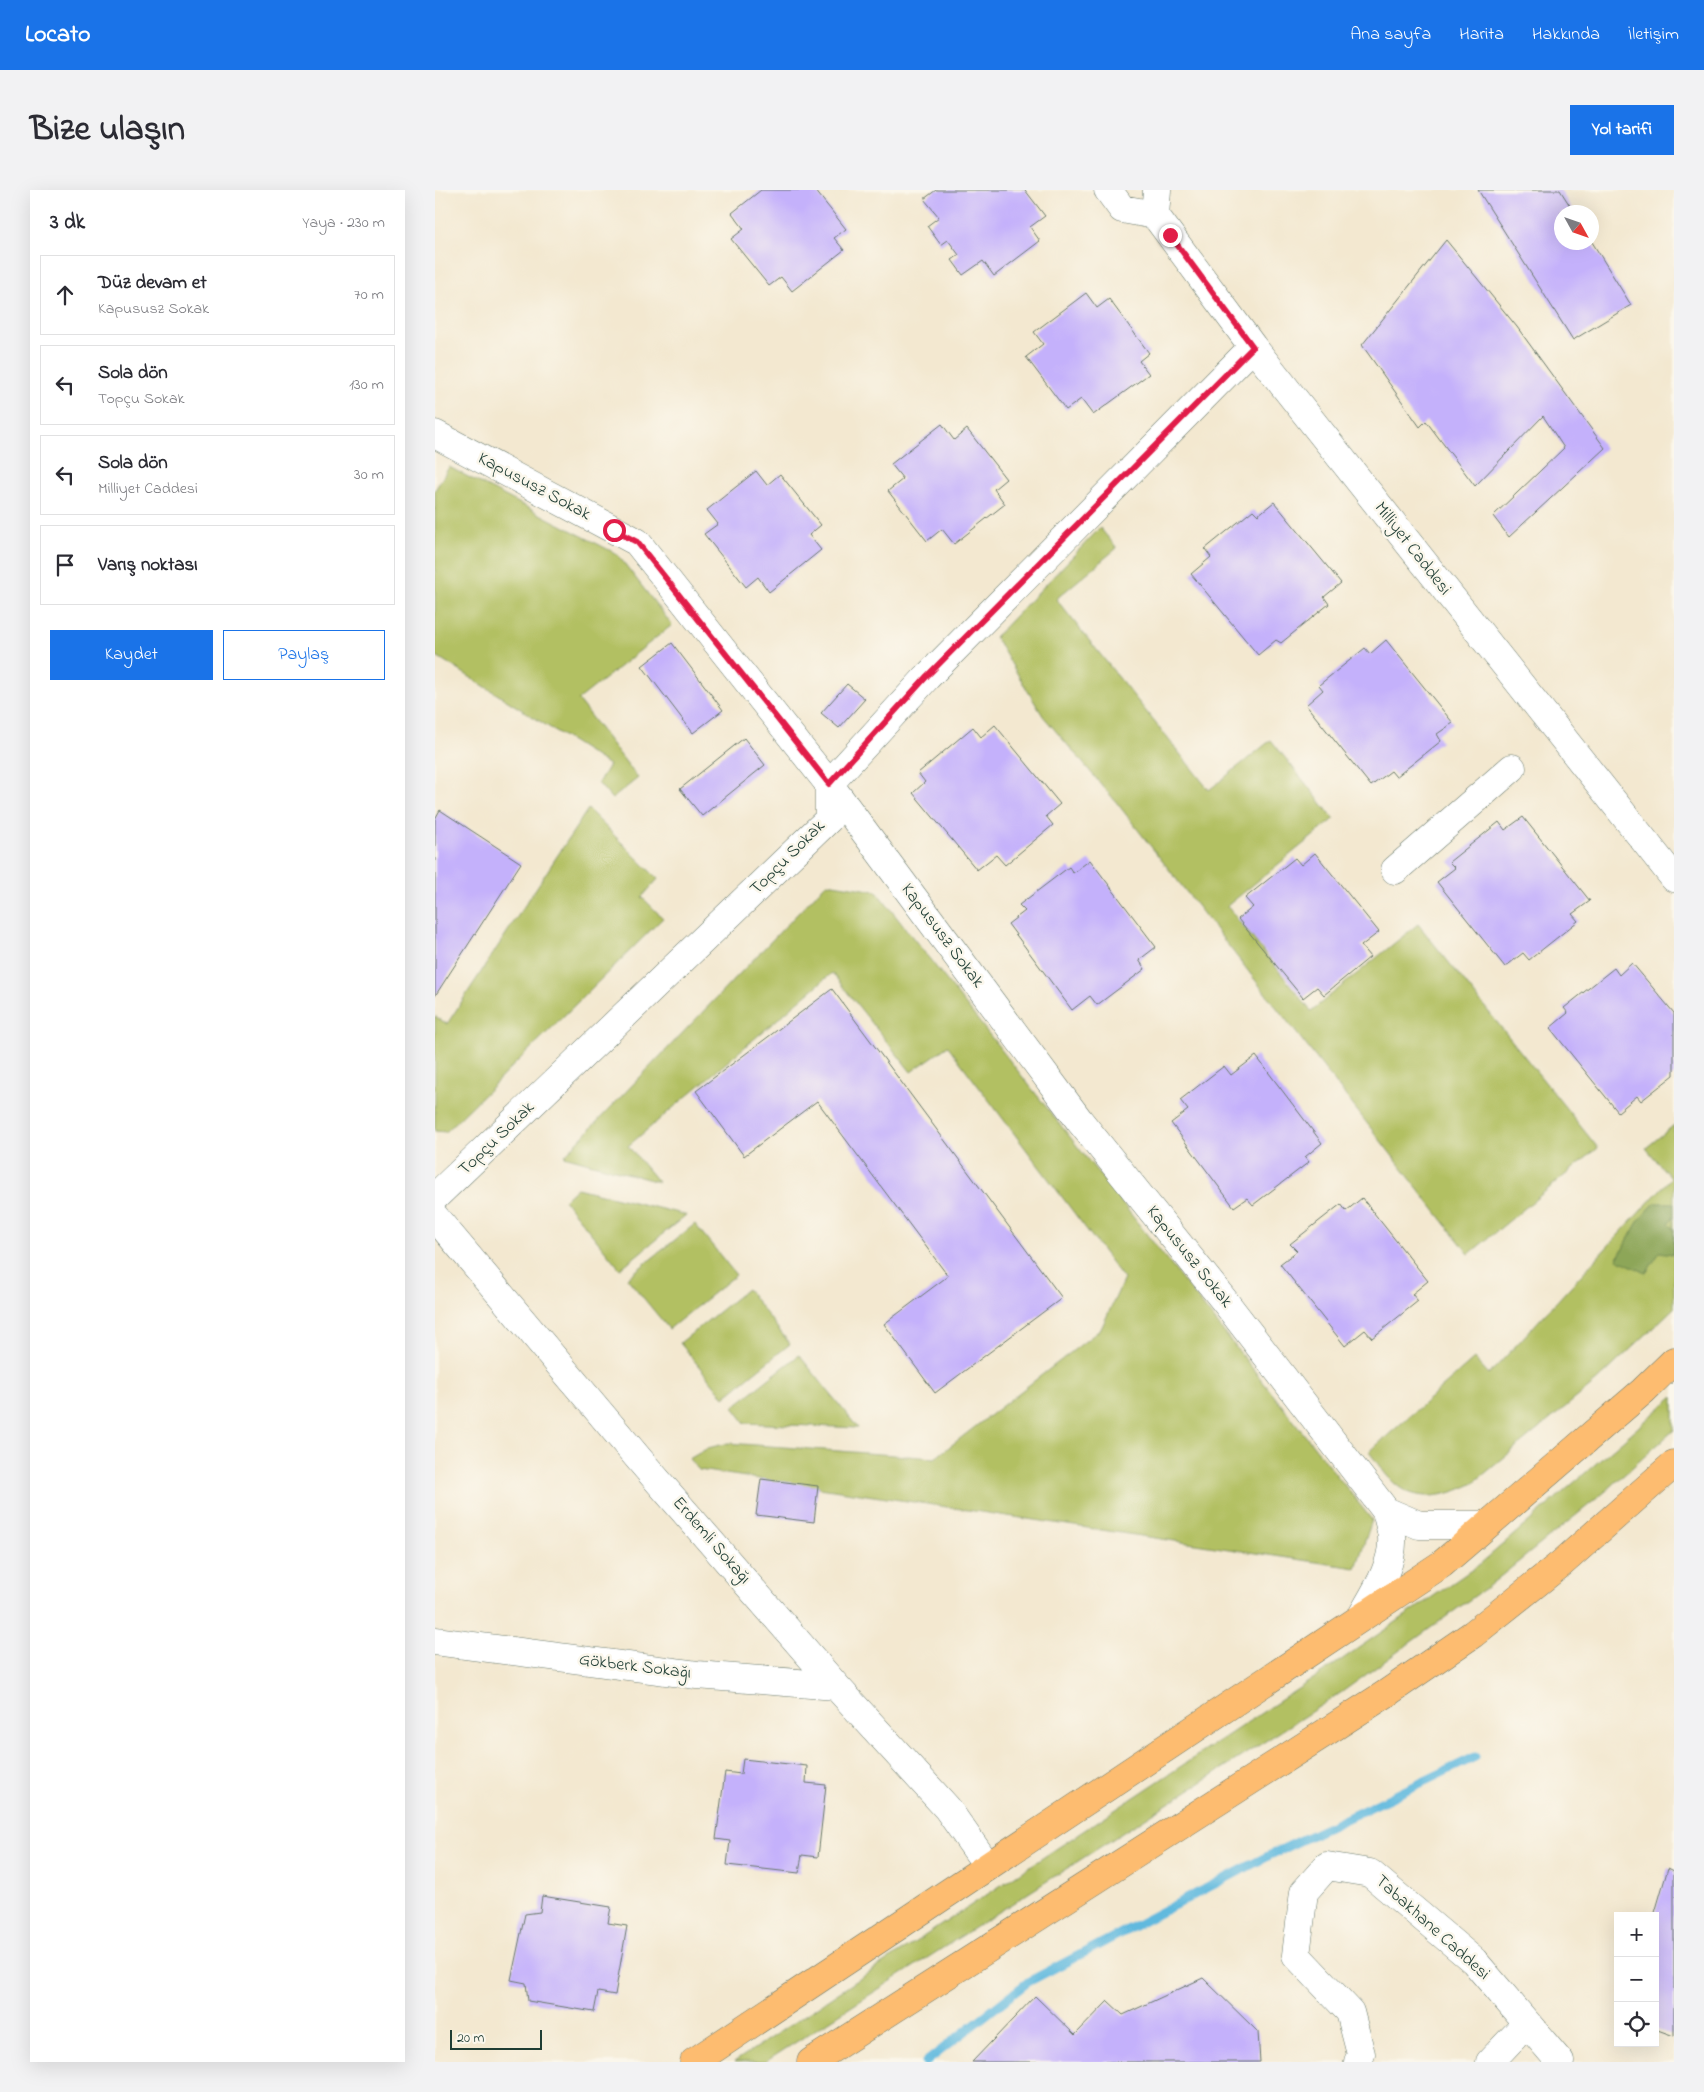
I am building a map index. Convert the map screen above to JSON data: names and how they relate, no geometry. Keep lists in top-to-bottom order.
{
  "streets": {
    "street": [
      "Kapususz Sokak",
      "Milliyet Caddesi",
      "Topçu Sokak",
      "Erdemli Sokağı",
      "Gökberk Sokağı",
      "Tabakhane Caddesi"
    ]
  },
  "crossings": [
    ["Kapususz Sokak", "Topçu Sokak"],
    ["Erdemli Sokağı", "Gökberk Sokağı"]
  ],
  "scale_bar": "20 m",
  "north": "bottom right",
  "page": {
    "header": "Locato",
    "nav": [
      "Ana sayfa",
      "Harita",
      "Hakkında",
      "İletişim"
    ],
    "title": "Bize ulaşın",
    "buttons": [
      "Yol tarifi",
      ["Kaydet", "Paylaş"]
    ],
    "heading": ["3 dk", "Yaya · 230 m"],
    "list": [
      ["Düz devam et", "Kapususz Sokak", "70 m"],
      ["Sola dön", "Topçu Sokak", "130 m"],
      ["Sola dön", "Milliyet Caddesi", "30 m"],
      "Varış noktası"
    ],
    "map_buttons": ["+", "−"],
    "scale": "20 m"
  }
}
